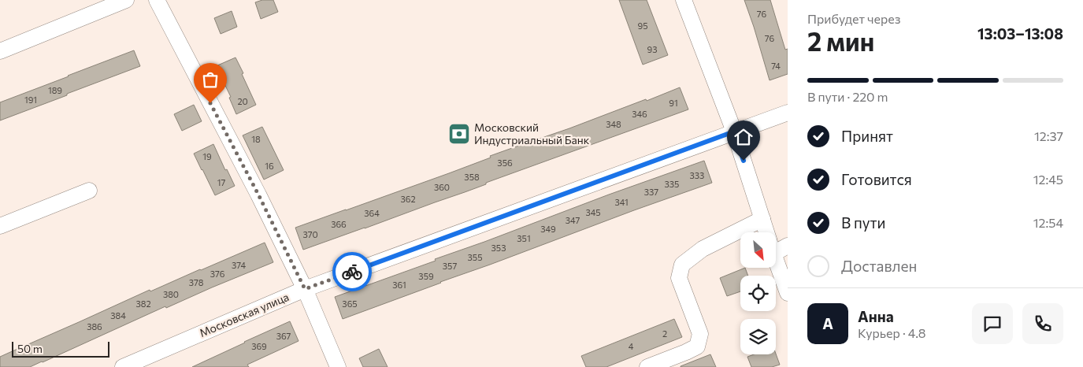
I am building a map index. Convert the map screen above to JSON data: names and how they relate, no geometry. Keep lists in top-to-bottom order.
{
  "streets": {
    "street": ["Московская улица"]
  },
  "places": {
    "bank": ["Московский Индустриальный Банк"]
  },
  "house_numbers": [
    "76",
    "95",
    "76",
    "93",
    "74",
    "189",
    "191",
    "20",
    "91",
    "346",
    "348",
    "18",
    "19",
    "356",
    "16",
    "333",
    "358",
    "17",
    "335",
    "360",
    "337",
    "362",
    "341",
    "345",
    "364",
    "347",
    "366",
    "349",
    "370",
    "351",
    "353",
    "355",
    "374",
    "357",
    "376",
    "359",
    "378",
    "361",
    "380",
    "382",
    "365",
    "384",
    "386",
    "2",
    "367",
    "369",
    "4"
  ],
  "scale_bar": "50 m",
  "north": "bottom right",
  "page": {
    "heading": ["2 мин", "Прибудет через", "13:03–13:08"],
    "panel": ["Анна", "Курьер · 4.8"],
    "bar": "В пути · 220 m",
    "list": [
      ["Принят", "12:37"],
      ["Готовится", "12:45"],
      ["В пути", "12:54"],
      "Доставлен"
    ],
    "round": "А",
    "scale": "50 m"
  }
}
